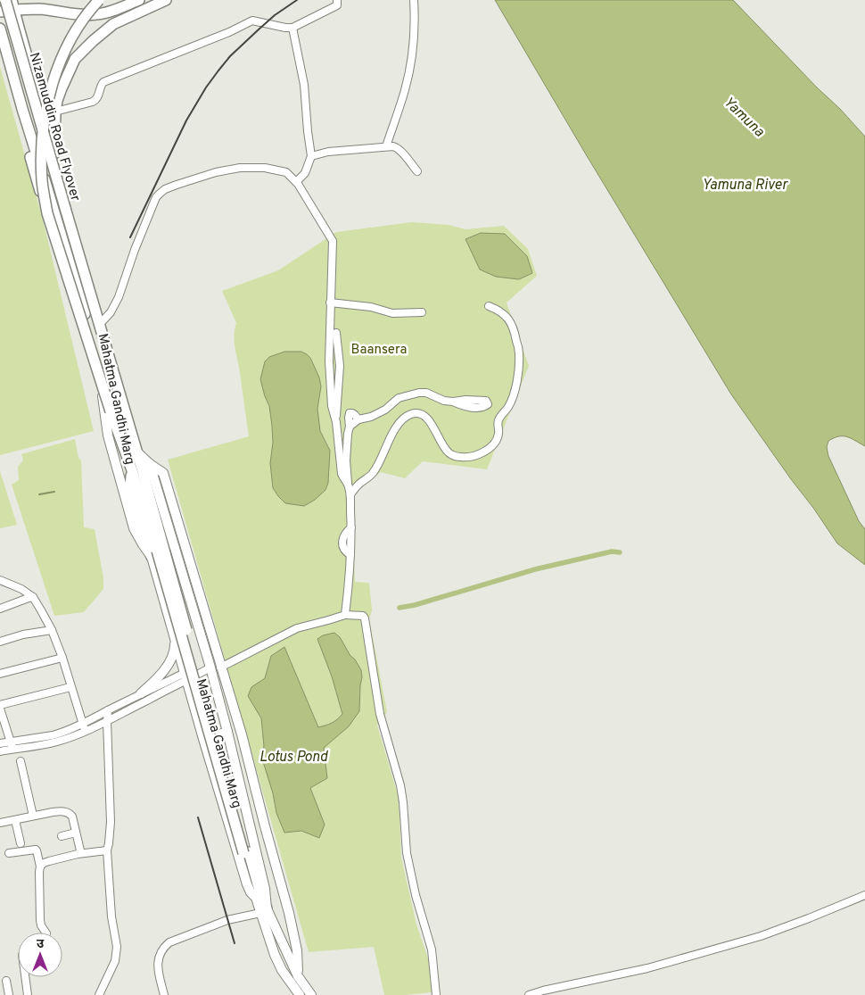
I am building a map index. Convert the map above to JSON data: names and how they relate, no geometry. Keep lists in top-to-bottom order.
{
  "streets": {
    "highway": ["Nizamuddin Road Flyover", "Mahatma Gandhi Marg"]
  },
  "crossings": [
    ["Nizamuddin Road Flyover", "Mahatma Gandhi Marg"]
  ],
  "water": ["Yamuna", "Yamuna River", "Lotus Pond"],
  "parks": ["Baansera"],
  "north": "top"
}
